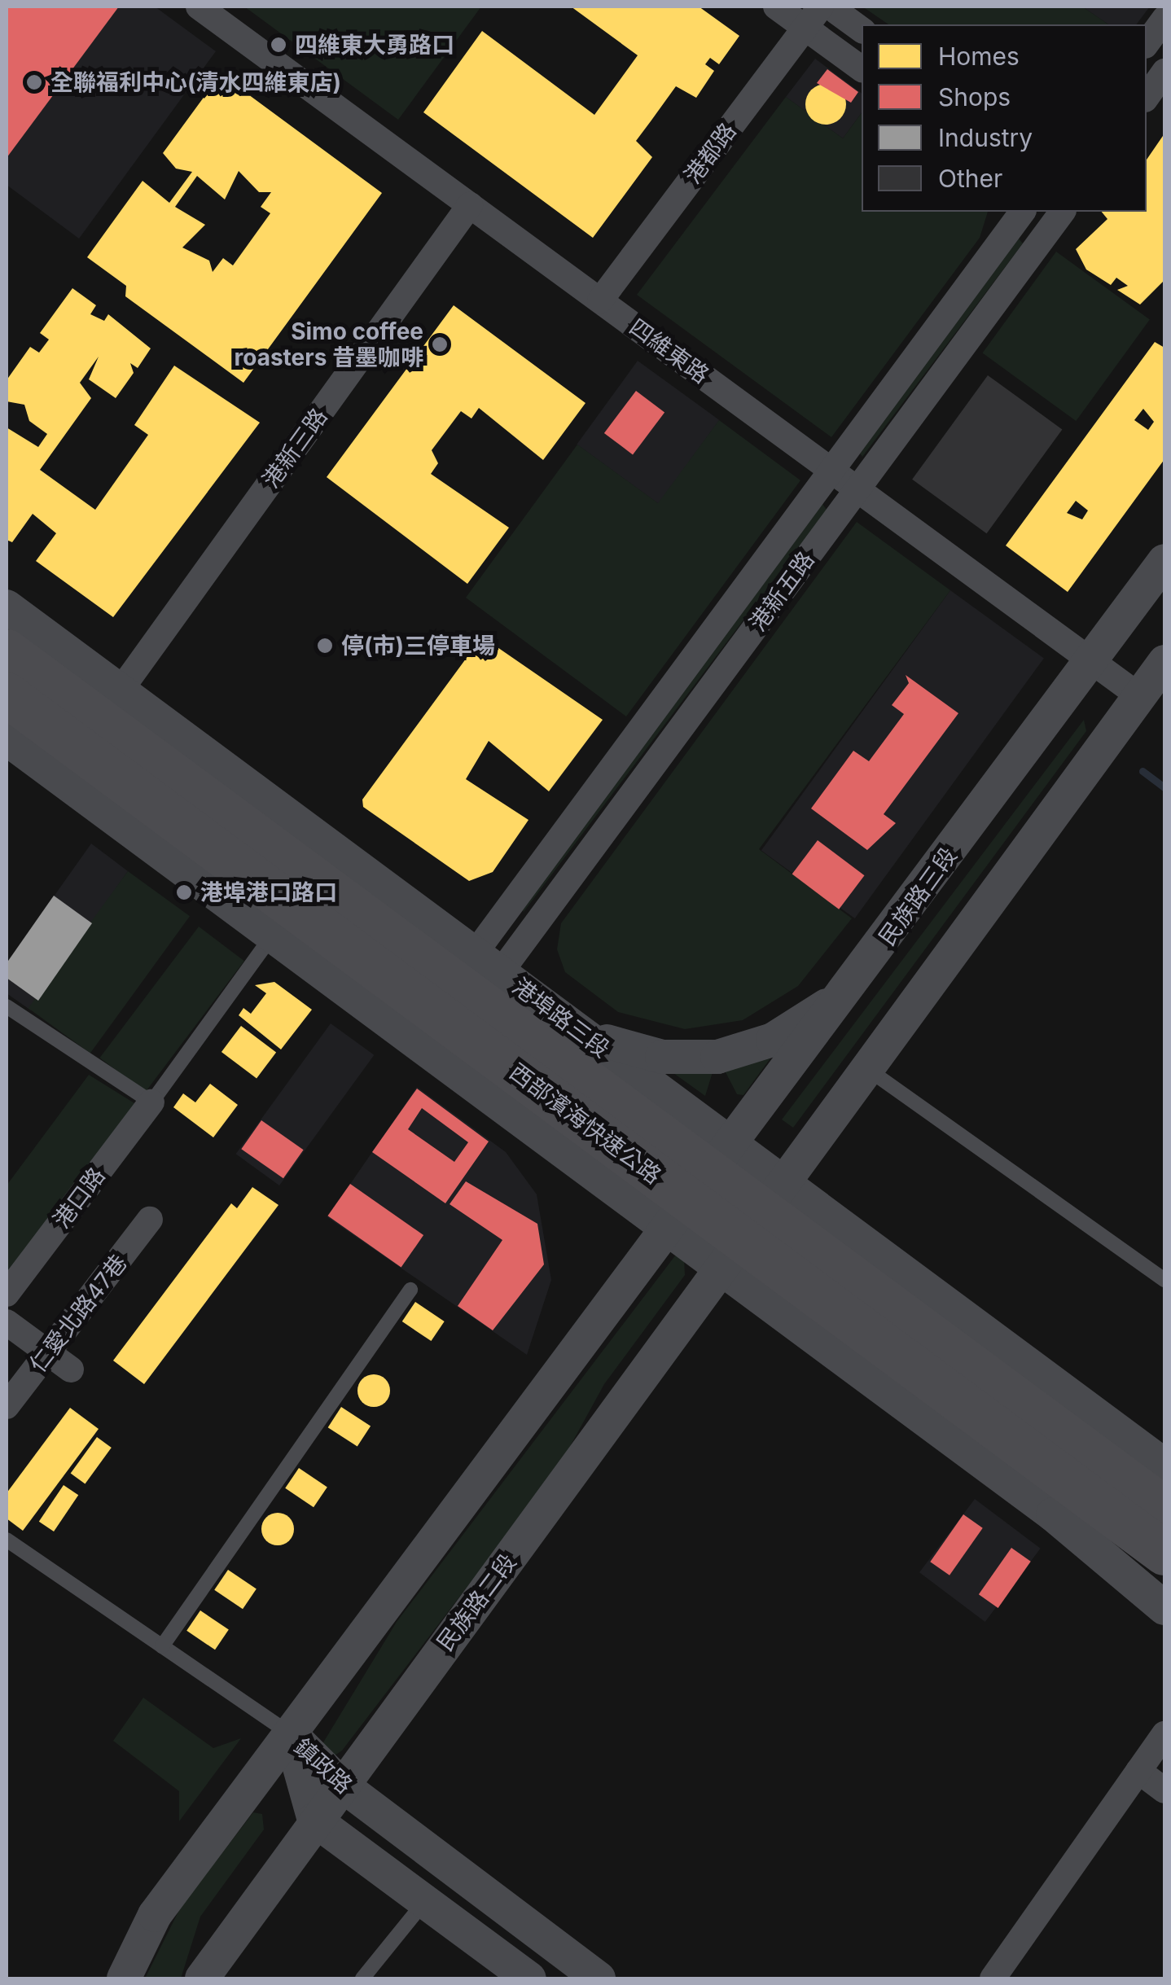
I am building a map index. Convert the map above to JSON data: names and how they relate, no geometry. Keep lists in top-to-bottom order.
{
  "streets": {
    "highway": ["西部濱海快速公路"],
    "street": [
      "港都路",
      "四維東路",
      "港新三路",
      "港新五路",
      "民族路三段",
      "港埠路三段",
      "港口路",
      "仁愛北路47巷",
      "民族路二段",
      "鎮政路"
    ]
  },
  "crossings": [
    ["港都路", "四維東路"],
    ["四維東路", "港新三路"],
    ["四維東路", "港新五路"],
    ["四維東路", "民族路三段"],
    ["港新三路", "港埠路三段"],
    ["港新五路", "港埠路三段"],
    ["民族路三段", "港埠路三段"],
    ["港埠路三段", "民族路二段"],
    ["民族路二段", "鎮政路"]
  ],
  "places": [
    "四維東大勇路口",
    "全聯福利中心(清水四維東店)",
    "Simo coffee roasters 昔墨咖啡",
    "停(市)三停車場",
    "港埠港口路口"
  ],
  "legend": [
    "Homes",
    "Shops",
    "Industry",
    "Other"
  ]
}
